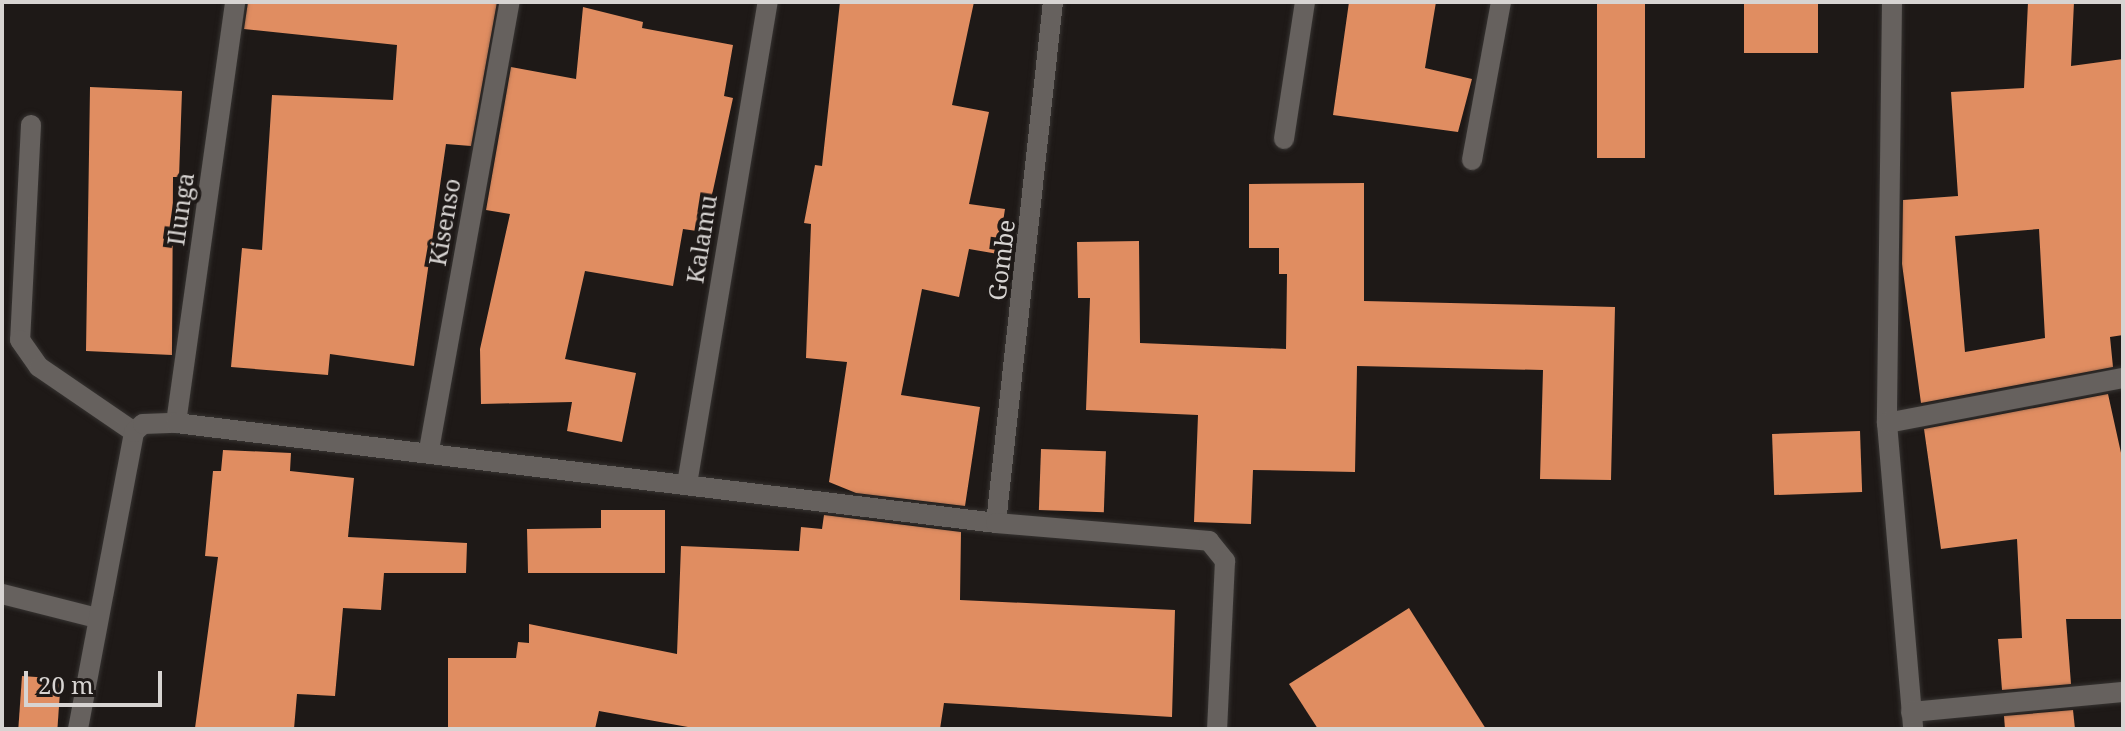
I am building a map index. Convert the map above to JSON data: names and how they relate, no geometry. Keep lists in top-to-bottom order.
{
  "streets": {
    "street": [
      "Ilunga",
      "Kisenso",
      "Kalamu",
      "Gombe"
    ]
  },
  "scale_bar": "20 m"
}
